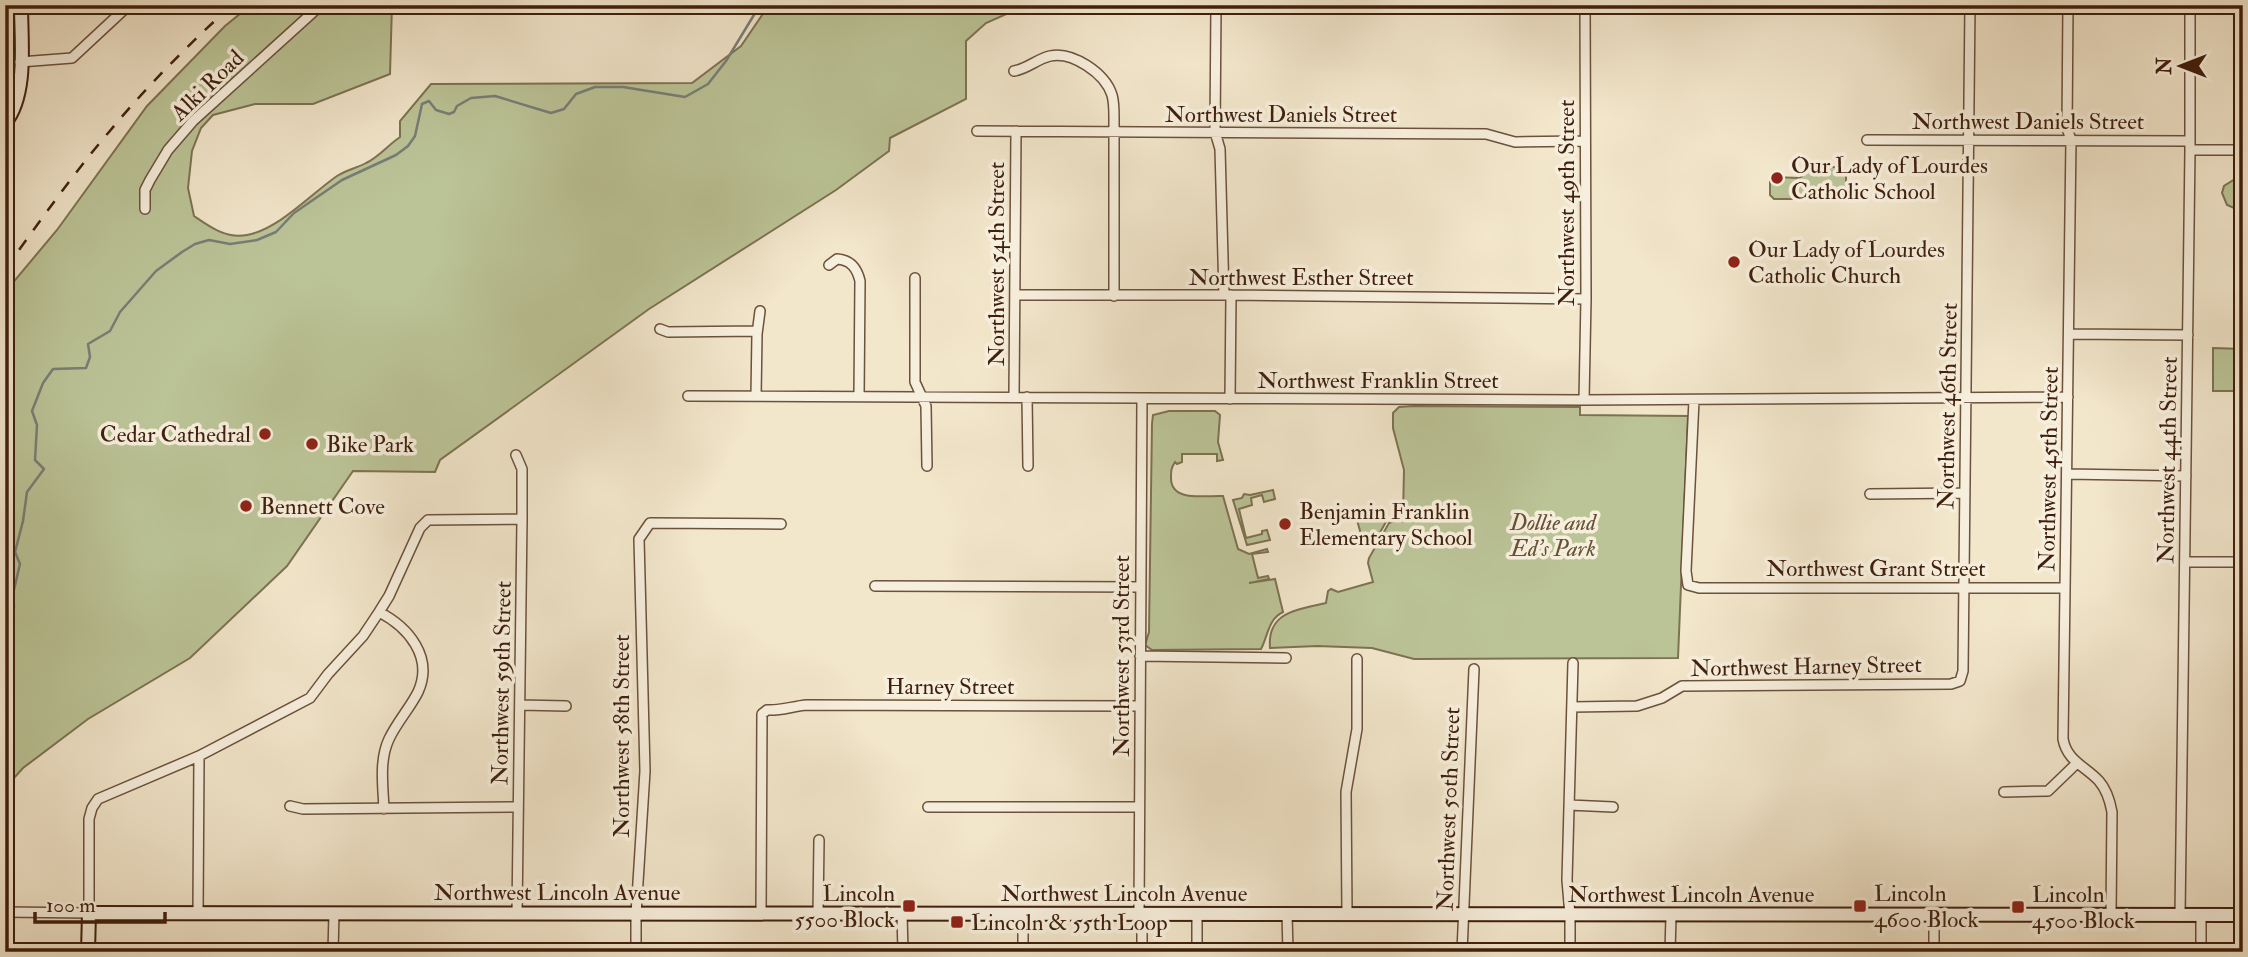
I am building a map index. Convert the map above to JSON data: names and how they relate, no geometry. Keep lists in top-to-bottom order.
{
  "streets": {
    "street": [
      "Alki Road",
      "Northwest Daniels Street",
      "Northwest 49th Street",
      "Northwest 54th Street",
      "Northwest Esther Street",
      "Northwest Franklin Street",
      "Northwest 46th Street",
      "Northwest 44th Street",
      "Northwest 45th Street",
      "Northwest Grant Street",
      "Northwest 53rd Street",
      "Northwest Harney Street",
      "Northwest 59th Street",
      "Harney Street",
      "Northwest 58th Street",
      "Northwest 50th Street",
      "Northwest Lincoln Avenue"
    ]
  },
  "crossings": [
    ["Northwest Daniels Street", "Northwest 49th Street"],
    ["Northwest Daniels Street", "Northwest 54th Street"],
    ["Northwest Daniels Street", "Northwest 46th Street"],
    ["Northwest Daniels Street", "Northwest 44th Street"],
    ["Northwest Daniels Street", "Northwest 45th Street"],
    ["Northwest 49th Street", "Northwest Esther Street"],
    ["Northwest 49th Street", "Northwest Franklin Street"],
    ["Northwest 54th Street", "Northwest Esther Street"],
    ["Northwest 54th Street", "Northwest Franklin Street"],
    ["Northwest Franklin Street", "Northwest 46th Street"],
    ["Northwest Franklin Street", "Northwest 45th Street"],
    ["Northwest Franklin Street", "Northwest Grant Street"],
    ["Northwest Franklin Street", "Northwest 53rd Street"],
    ["Northwest 46th Street", "Northwest Grant Street"],
    ["Northwest 46th Street", "Northwest Harney Street"],
    ["Northwest 44th Street", "Northwest Lincoln Avenue"],
    ["Northwest 45th Street", "Northwest Grant Street"],
    ["Northwest 45th Street", "Northwest Lincoln Avenue"],
    ["Northwest 53rd Street", "Harney Street"],
    ["Northwest 53rd Street", "Northwest Lincoln Avenue"],
    ["Northwest 59th Street", "Northwest Lincoln Avenue"],
    ["Harney Street", "Northwest Lincoln Avenue"],
    ["Northwest 58th Street", "Northwest Lincoln Avenue"],
    ["Northwest 50th Street", "Northwest Lincoln Avenue"]
  ],
  "parks": ["Dollie and Ed's Park"],
  "places": {
    "other": [
      "Our Lady of Lourdes Catholic School",
      "Our Lady of Lourdes Catholic Church",
      "Cedar Cathedral",
      "Bike Park",
      "Bennett Cove",
      "Benjamin Franklin Elementary School"
    ],
    "transit": [
      "Lincoln 5500 Block",
      "Lincoln 4600 Block",
      "Lincoln 4500 Block",
      "Lincoln & 55th Loop"
    ]
  },
  "scale_bar": "100 m",
  "north": "left"
}
